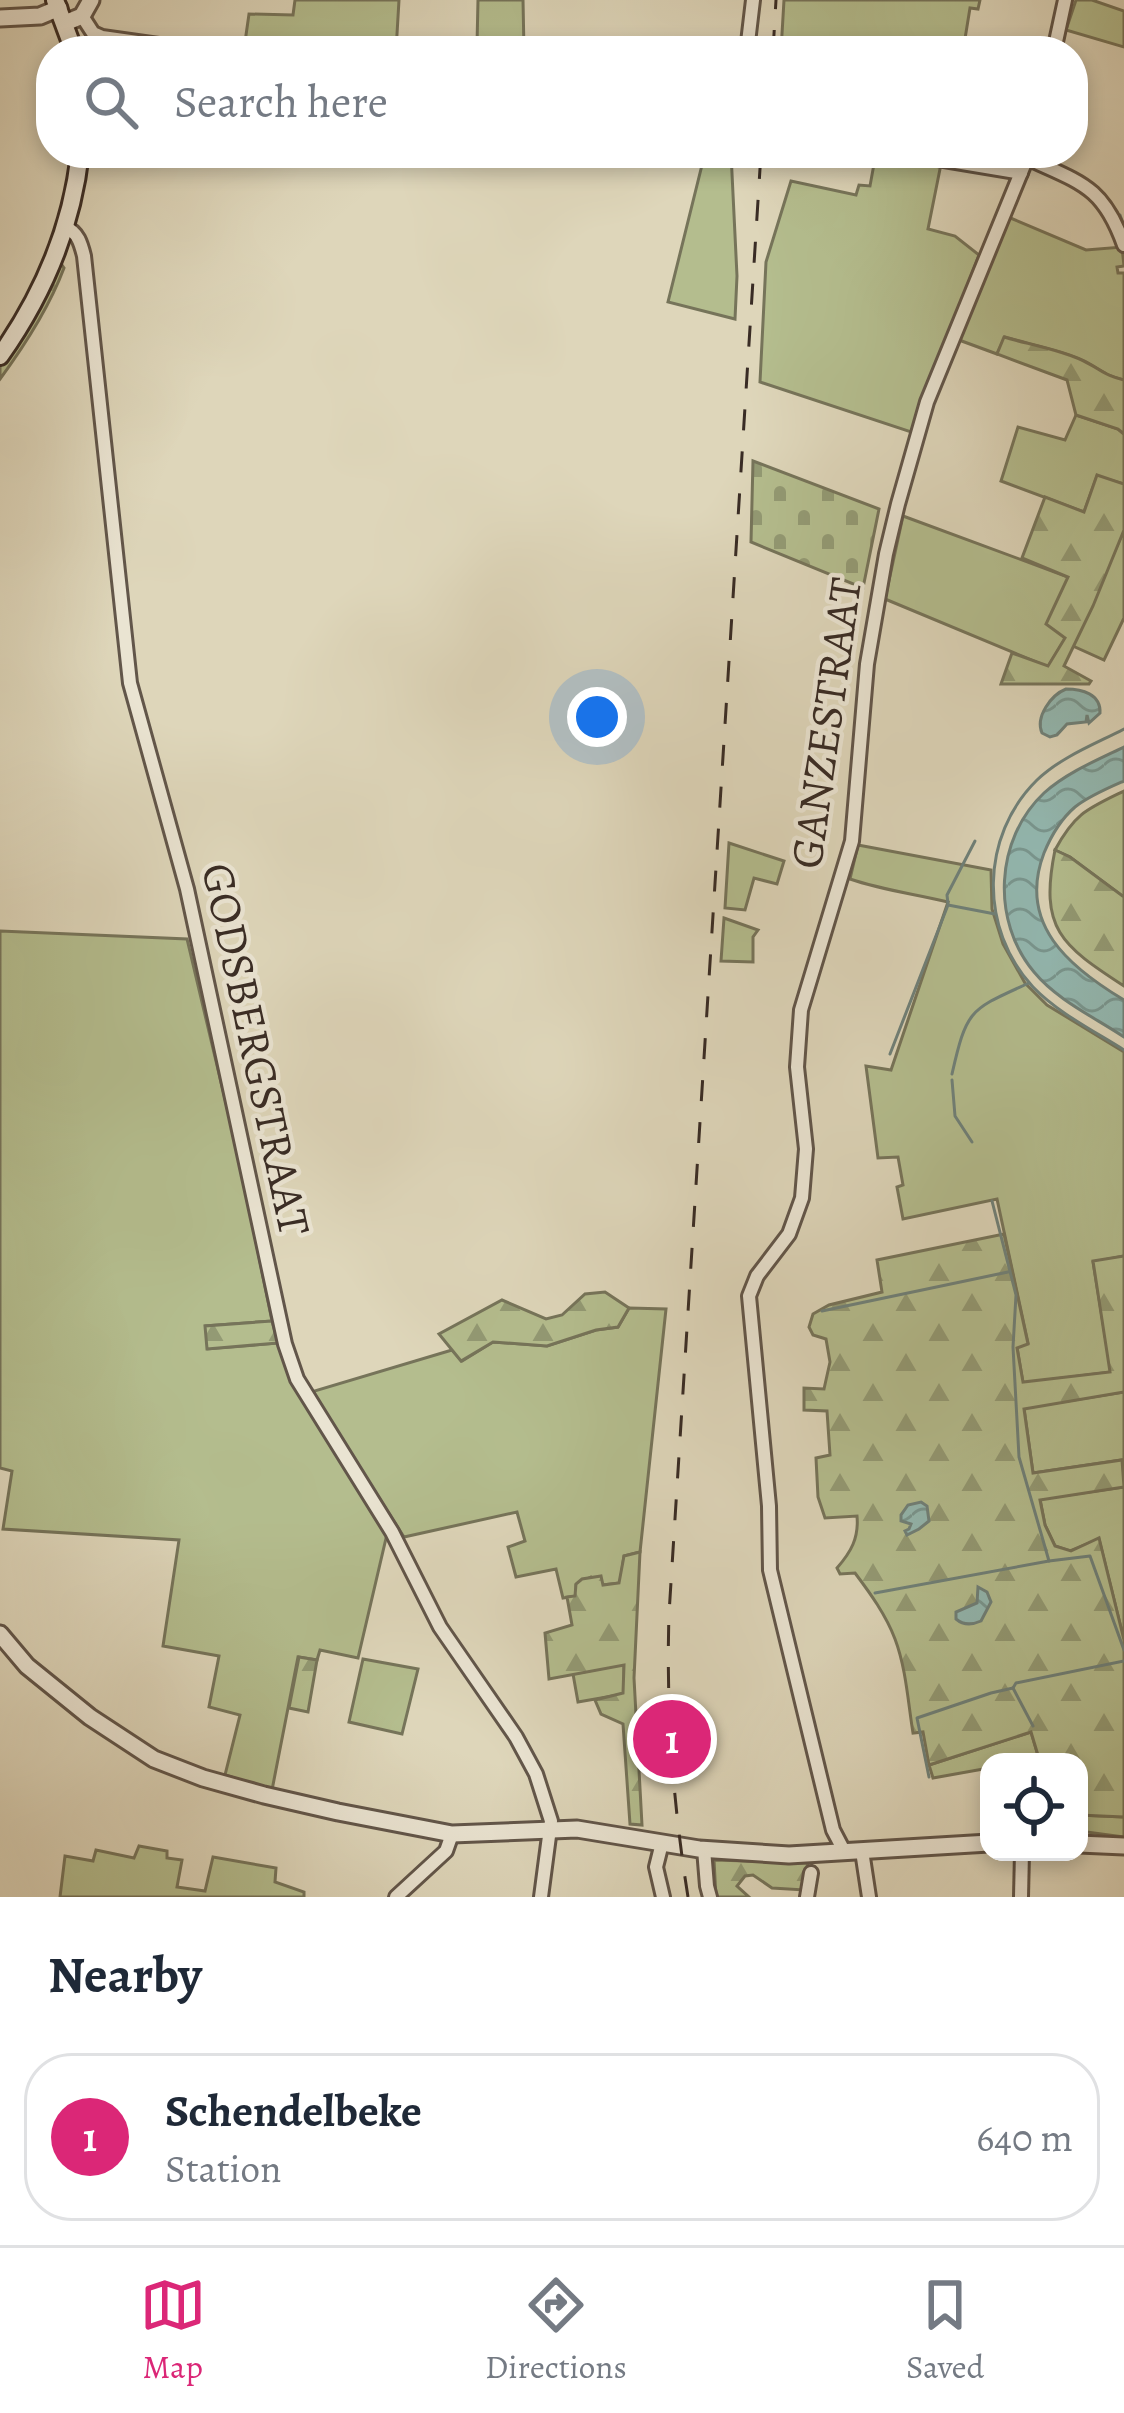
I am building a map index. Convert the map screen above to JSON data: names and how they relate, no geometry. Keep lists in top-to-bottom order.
{
  "streets": {
    "street": ["GANZESTRAAT", "GODSBERGSTRAAT"]
  },
  "page": {
    "search": "Search here",
    "pins": "1",
    "heading": "Nearby",
    "list": [
      {
        "mark": "1",
        "name": "Schendelbeke",
        "note": "Station",
        "value": "640 m"
      }
    ],
    "nav": ["Map", "Directions", "Saved"]
  }
}
